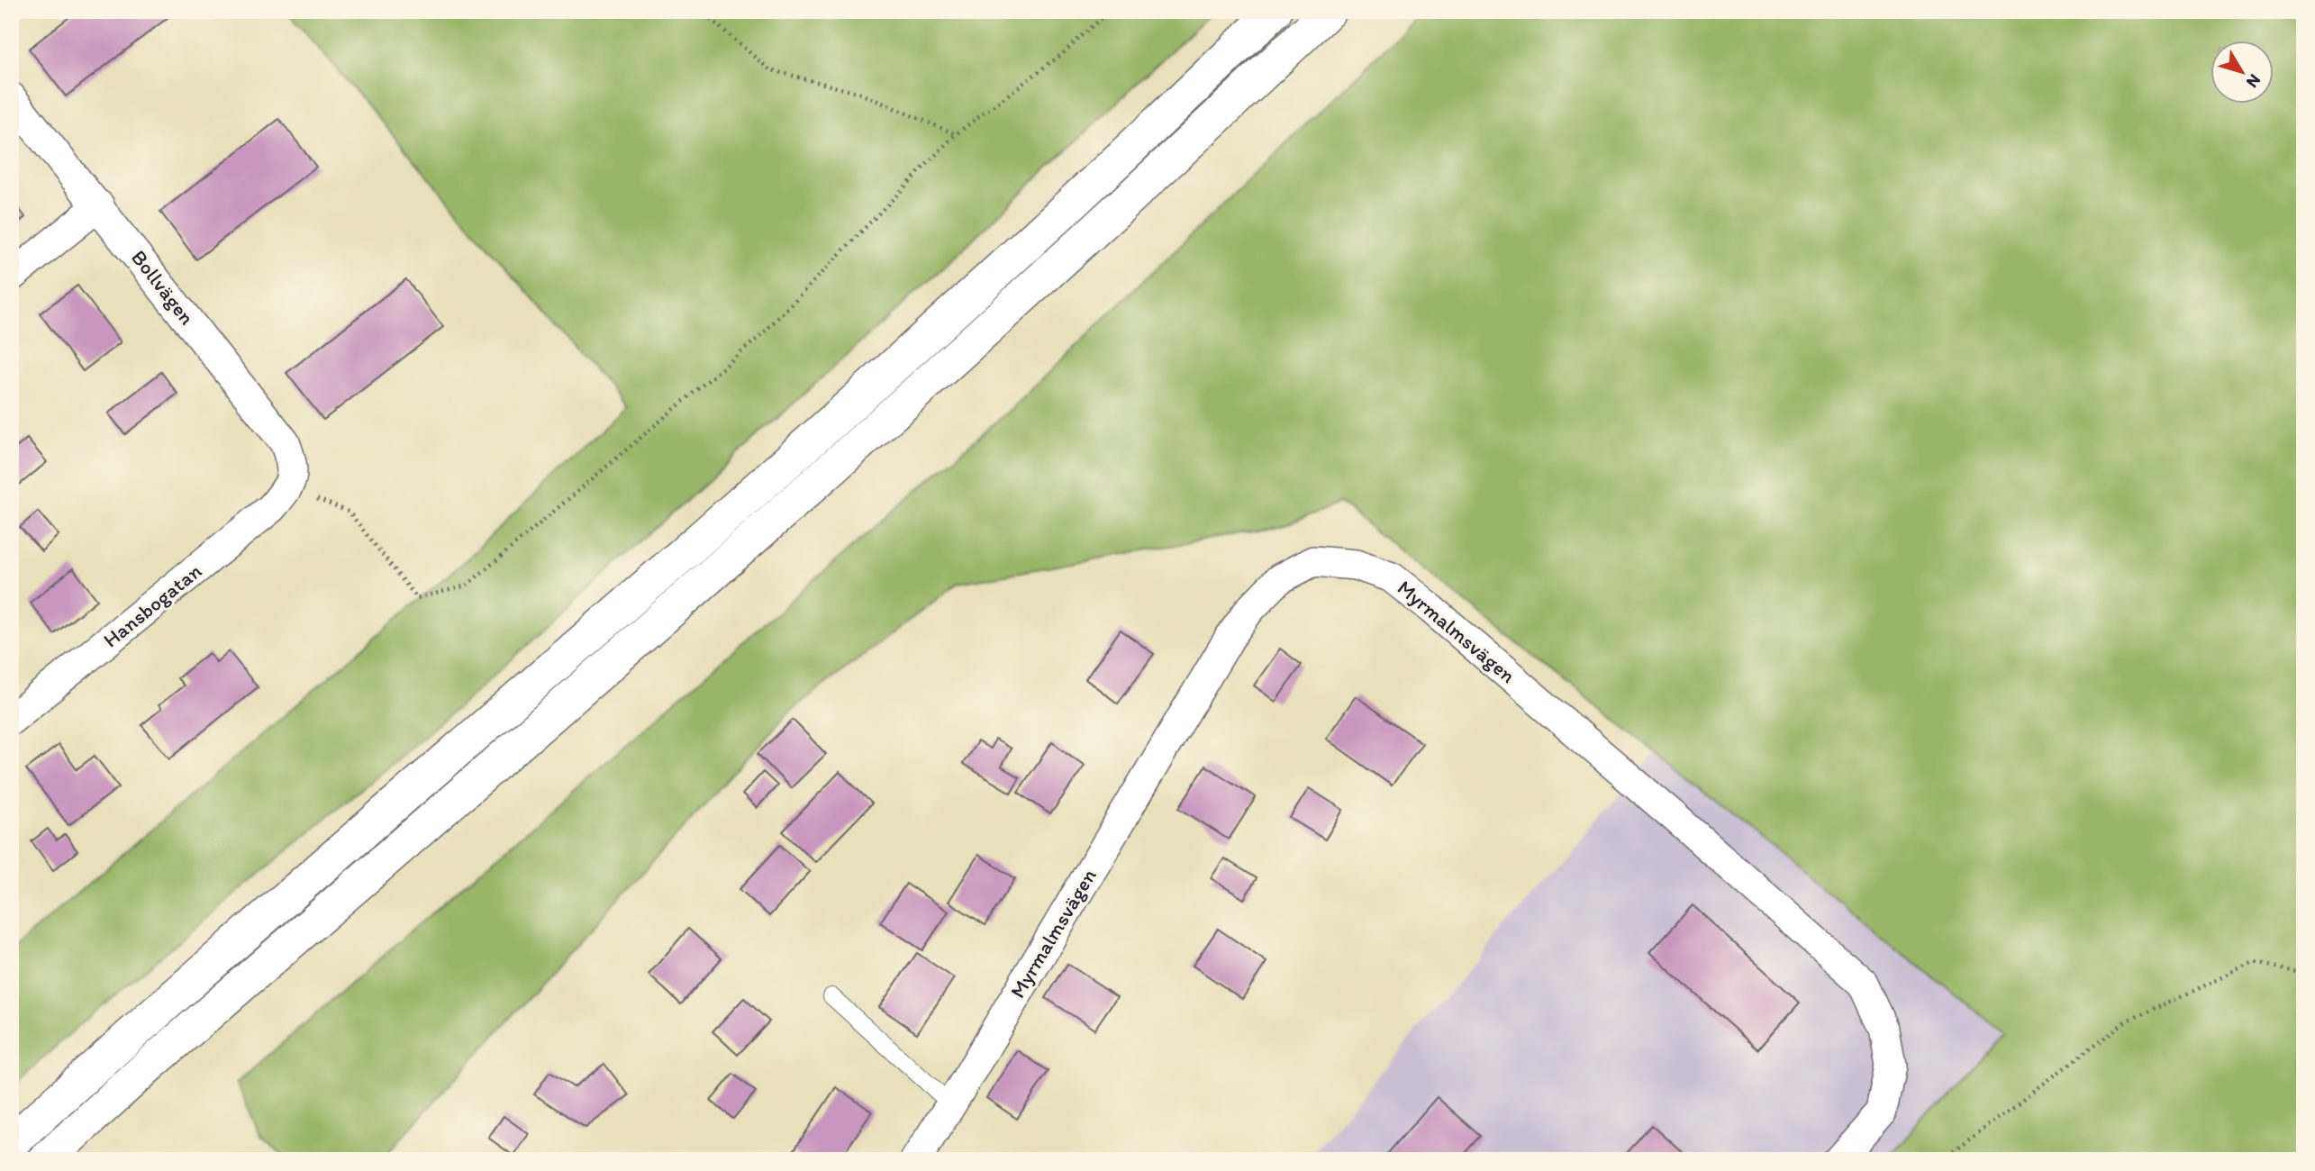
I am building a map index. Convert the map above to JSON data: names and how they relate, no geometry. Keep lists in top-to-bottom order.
{
  "streets": {
    "street": ["Bollvägen", "Hansbogatan", "Myrmalmsvägen"]
  },
  "crossings": [
    ["Bollvägen", "Hansbogatan"]
  ],
  "north": "bottom right"
}
